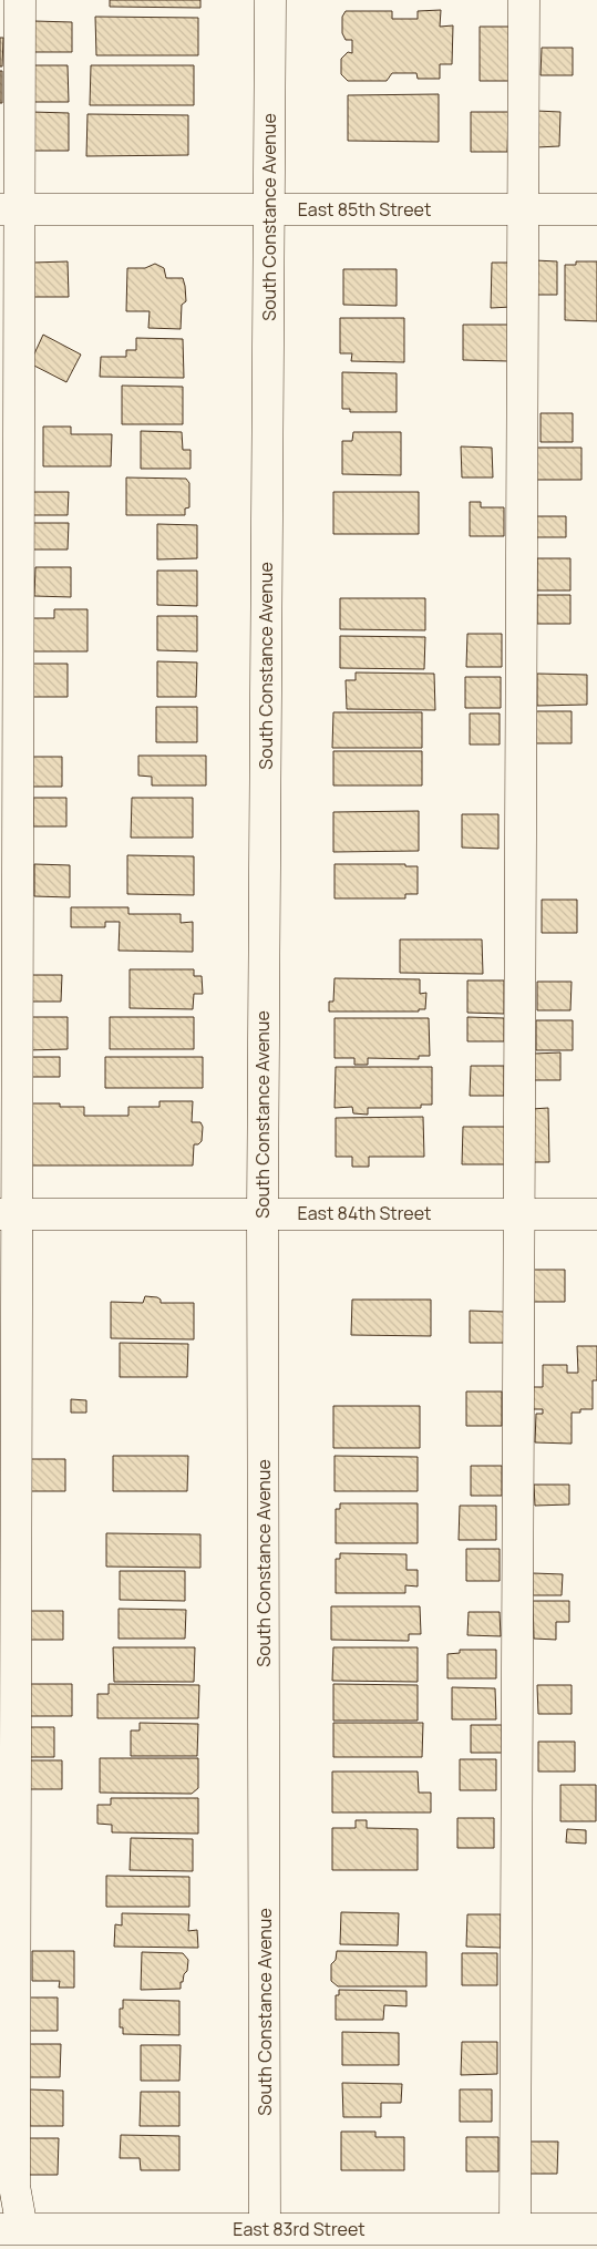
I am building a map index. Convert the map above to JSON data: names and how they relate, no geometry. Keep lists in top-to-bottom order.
{
  "streets": {
    "street": [
      "East 85th Street",
      "South Constance Avenue",
      "East 84th Street",
      "East 83rd Street"
    ]
  },
  "crossings": [
    ["East 85th Street", "South Constance Avenue"],
    ["South Constance Avenue", "East 84th Street"],
    ["South Constance Avenue", "East 83rd Street"]
  ]
}
